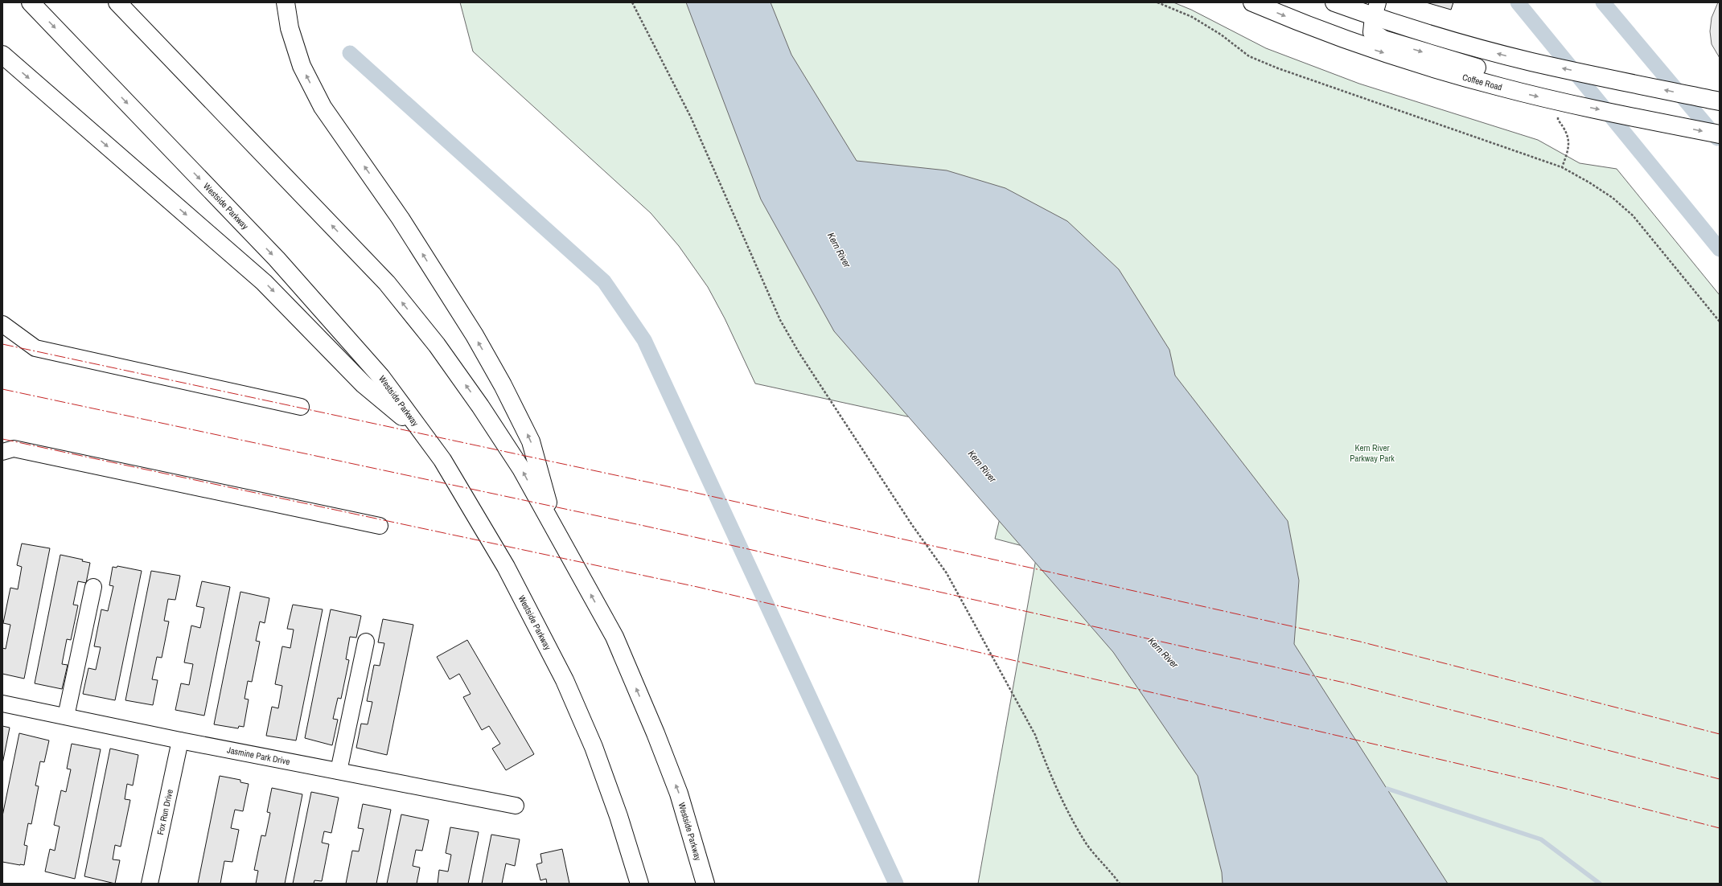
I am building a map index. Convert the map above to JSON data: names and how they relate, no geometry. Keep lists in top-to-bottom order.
{
  "streets": {
    "main road": ["Coffee Road", "Westside Parkway"],
    "street": ["Jasmine Park Drive", "Fox Run Drive"]
  },
  "crossings": [
    ["Jasmine Park Drive", "Fox Run Drive"]
  ],
  "water": ["Kern River"],
  "parks": ["Kern River Parkway Park"]
}
